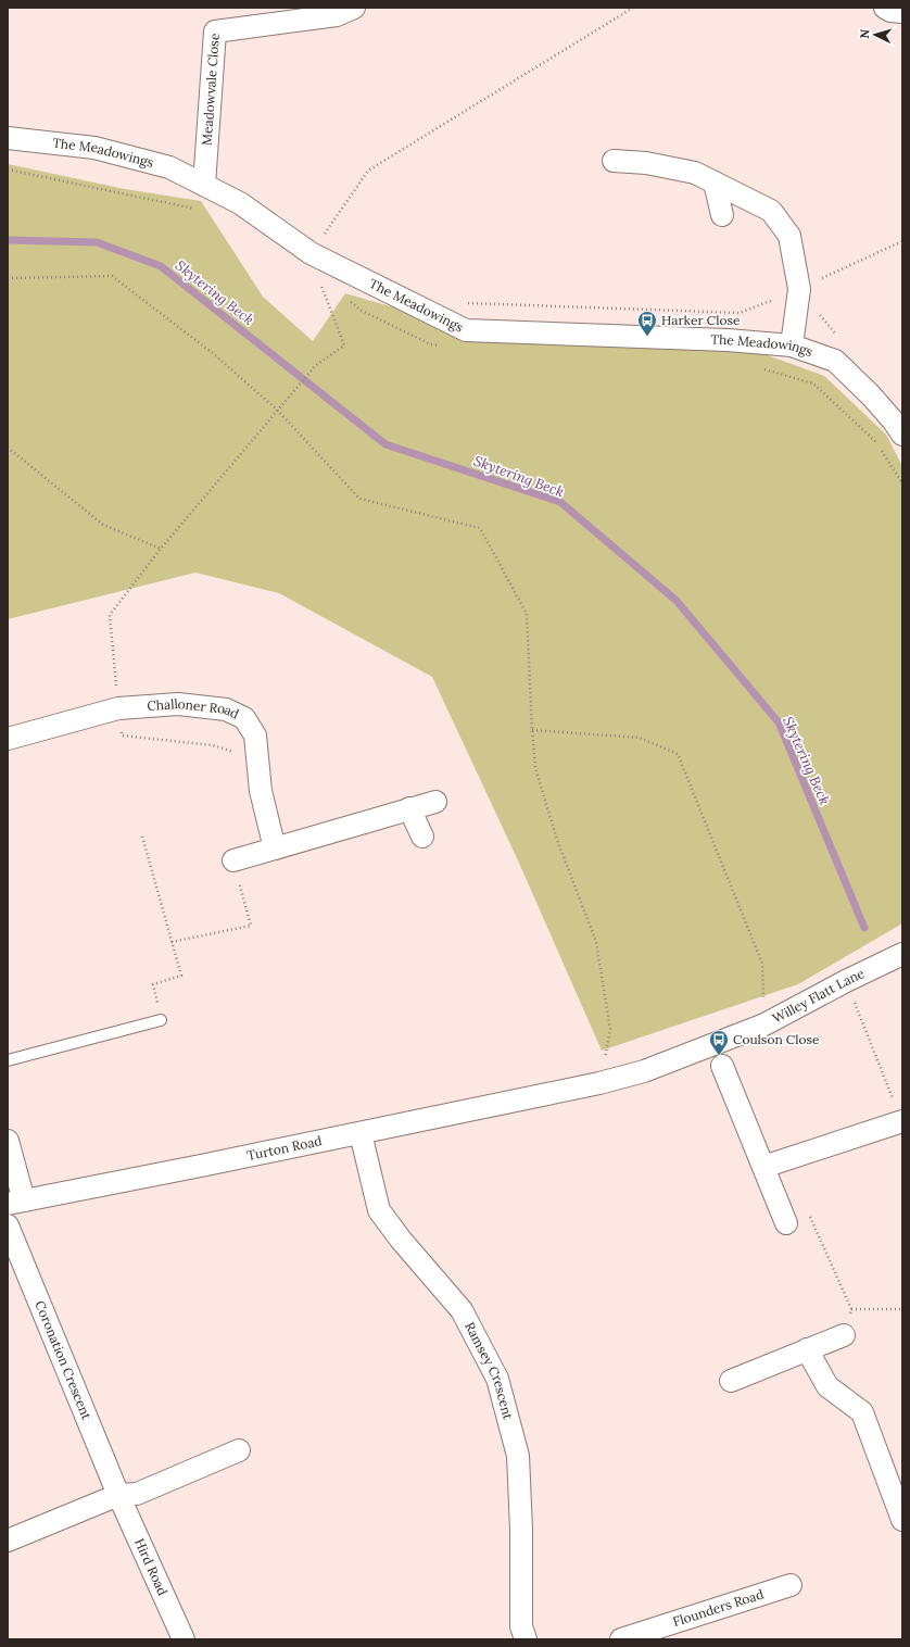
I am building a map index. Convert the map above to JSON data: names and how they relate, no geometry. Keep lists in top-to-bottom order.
{
  "streets": {
    "street": [
      "Meadowvale Close",
      "The Meadowings",
      "Challoner Road",
      "Willey Flatt Lane",
      "Turton Road",
      "Coronation Crescent",
      "Ramsey Crescent",
      "Hird Road",
      "Flounders Road"
    ]
  },
  "crossings": [
    ["Meadowvale Close", "The Meadowings"],
    ["Willey Flatt Lane", "Turton Road"],
    ["Turton Road", "Ramsey Crescent"],
    ["Coronation Crescent", "Hird Road"]
  ],
  "water": ["Skytering Beck"],
  "places": {
    "bus stop": ["Harker Close", "Coulson Close"]
  },
  "north": "left"
}
